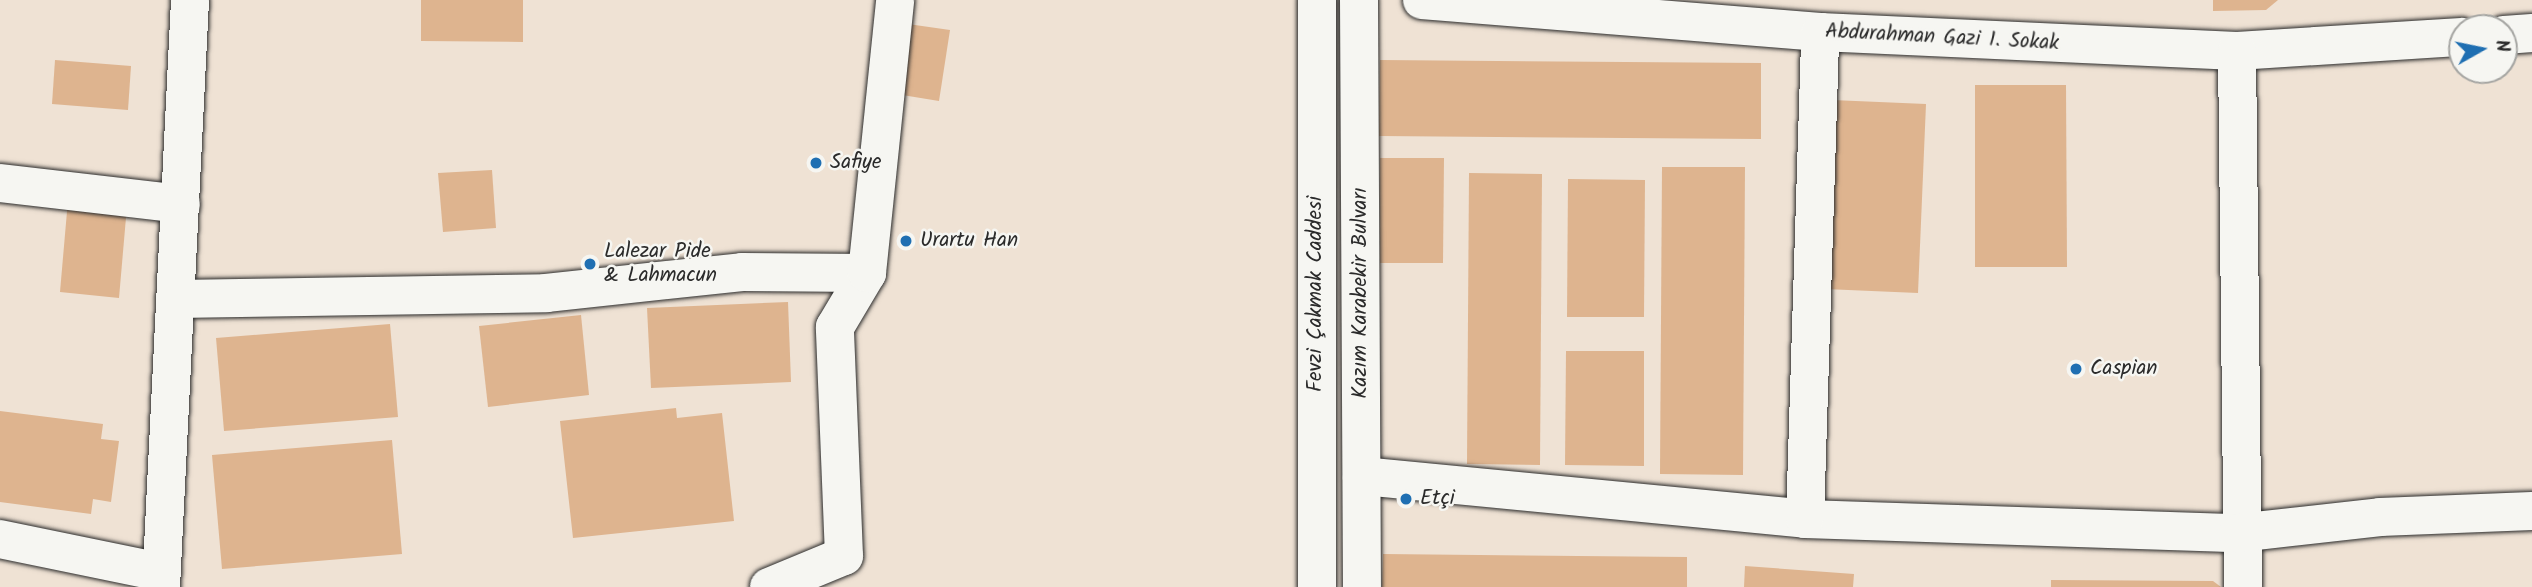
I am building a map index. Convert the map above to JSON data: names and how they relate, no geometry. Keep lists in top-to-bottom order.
{
  "streets": {
    "street": ["Abdurahman Gazi 1. Sokak", "Kazım Karabekir Bulvarı", "Fevzi Çakmak Caddesi"]
  },
  "places": [
    "Safiye",
    "Urartu Han",
    "Lalezar Pide & Lahmacun",
    "Caspian",
    "Etçi"
  ],
  "north": "right"
}
